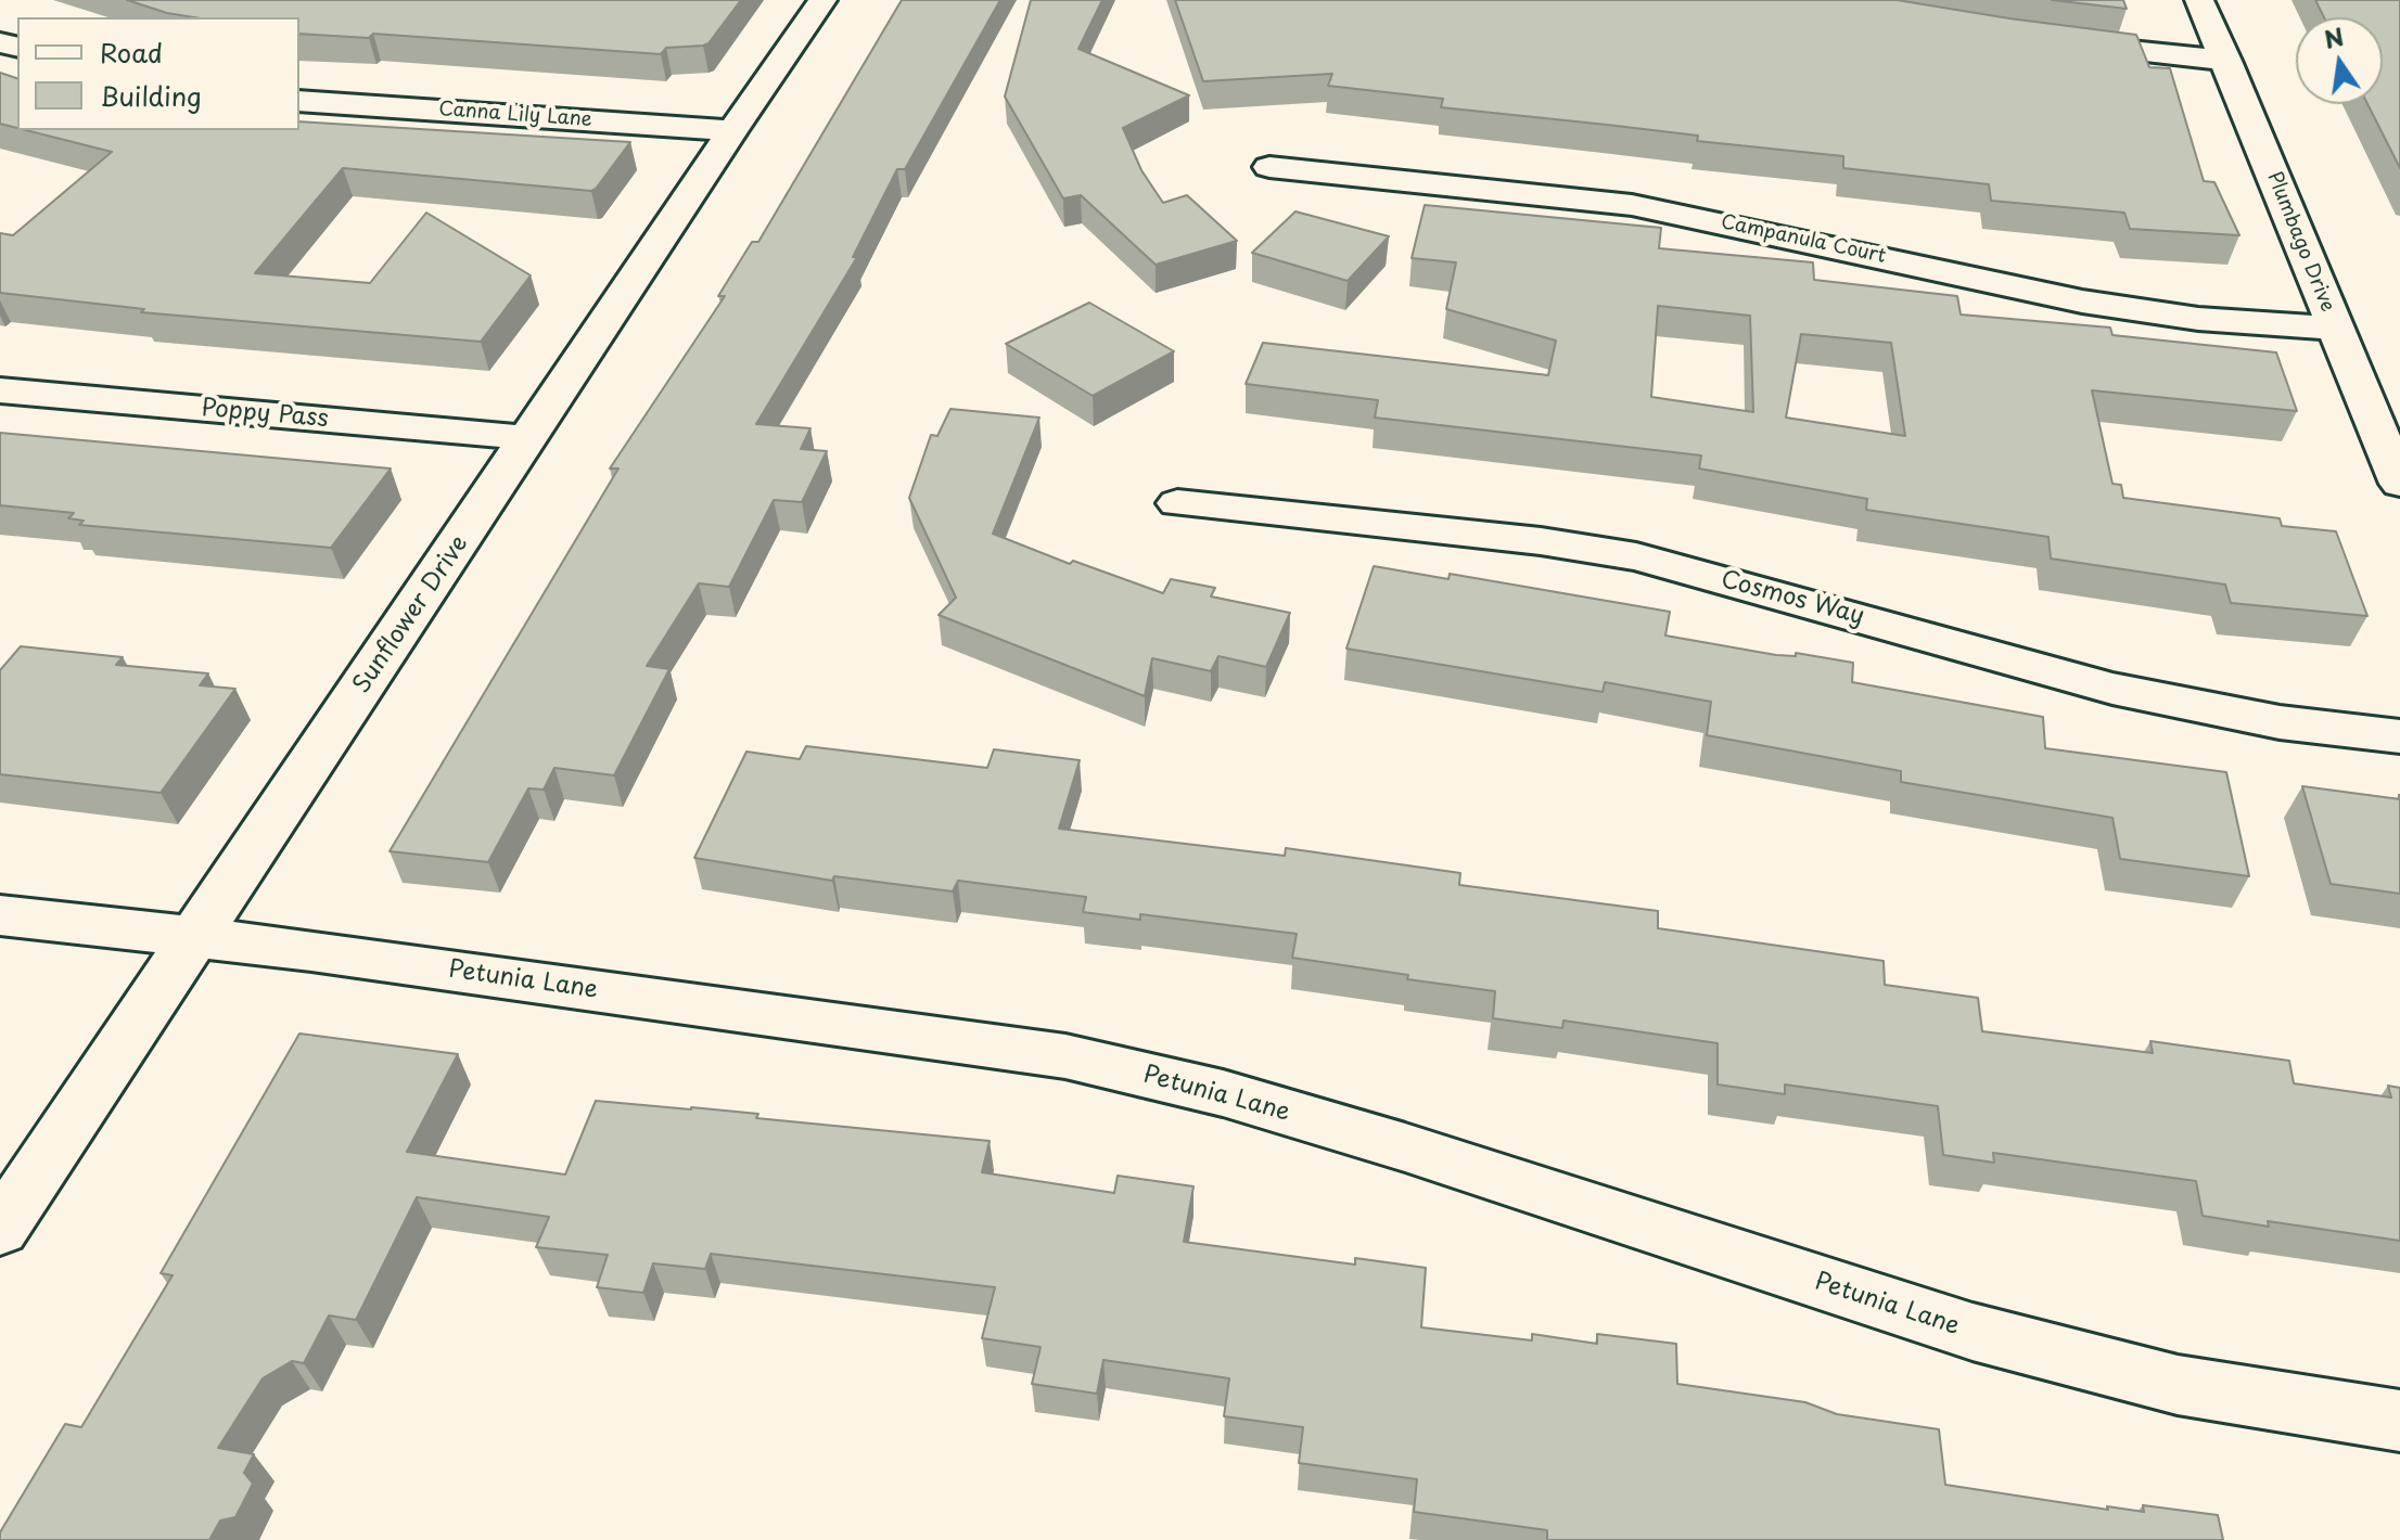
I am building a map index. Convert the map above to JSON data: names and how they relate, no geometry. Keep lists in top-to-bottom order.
{
  "streets": {
    "street": [
      "Canna Lily Lane",
      "Campanula Court",
      "Plumbago Drive",
      "Poppy Pass",
      "Cosmos Way",
      "Sunflower Drive",
      "Petunia Lane"
    ]
  },
  "crossings": [
    ["Canna Lily Lane", "Sunflower Drive"],
    ["Campanula Court", "Plumbago Drive"],
    ["Poppy Pass", "Sunflower Drive"],
    ["Sunflower Drive", "Petunia Lane"]
  ],
  "legend": ["Road", "Building"],
  "north": "top"
}
